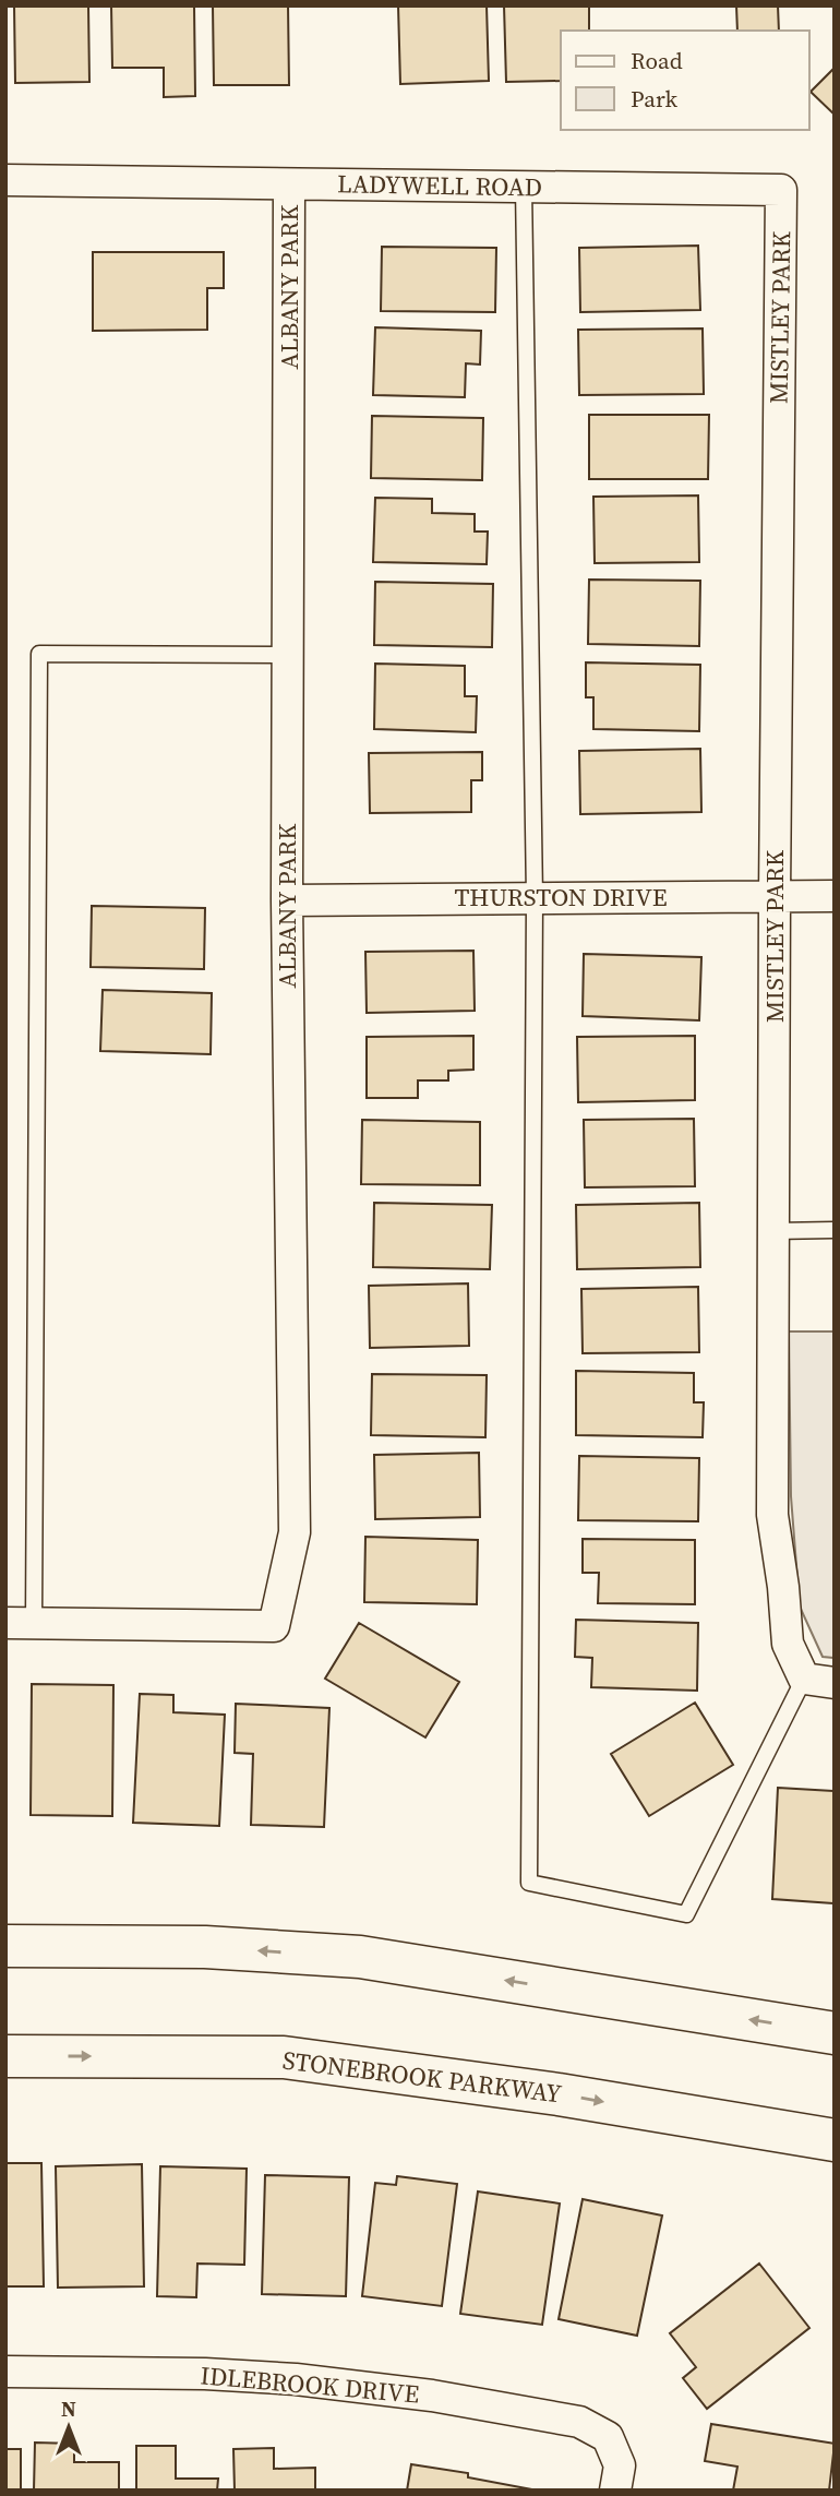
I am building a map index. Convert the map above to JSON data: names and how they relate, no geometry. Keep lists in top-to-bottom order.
{
  "streets": {
    "main road": ["STONEBROOK PARKWAY"],
    "street": [
      "LADYWELL ROAD",
      "ALBANY PARK",
      "MISTLEY PARK",
      "THURSTON DRIVE",
      "IDLEBROOK DRIVE"
    ]
  },
  "crossings": [
    ["LADYWELL ROAD", "ALBANY PARK"],
    ["LADYWELL ROAD", "MISTLEY PARK"],
    ["ALBANY PARK", "THURSTON DRIVE"],
    ["MISTLEY PARK", "THURSTON DRIVE"]
  ],
  "legend": ["Road", "Park"],
  "north": "top"
}
